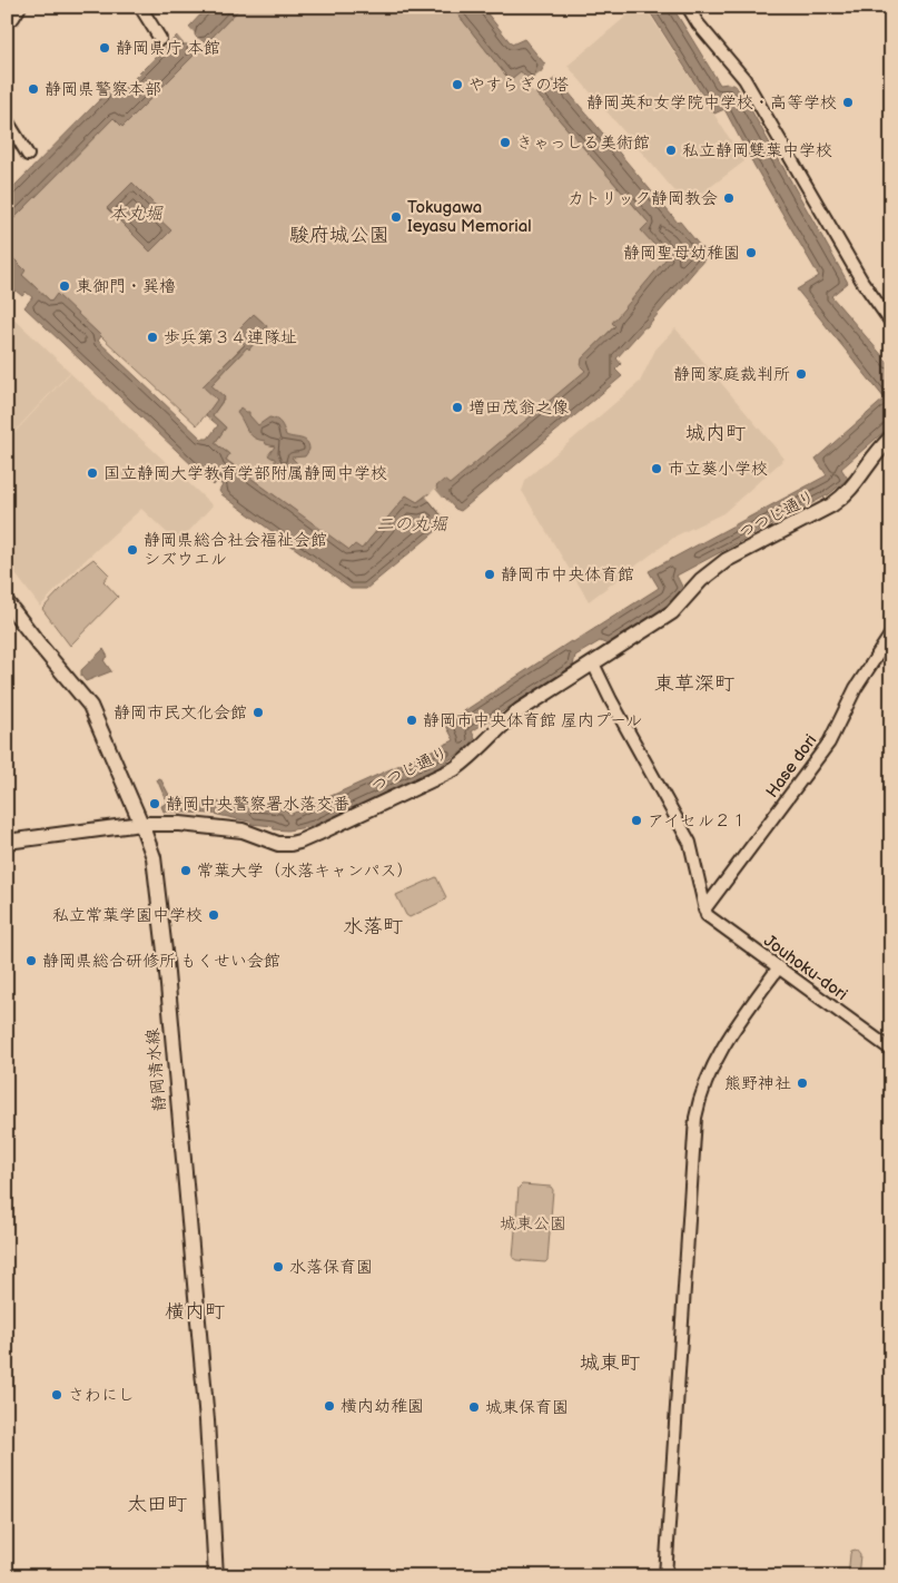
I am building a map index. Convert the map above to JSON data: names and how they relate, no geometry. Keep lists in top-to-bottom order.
{
  "streets": {
    "main road": ["つつじ通り", "静岡清水線"],
    "street": ["Hase dori", "Jouhoku-dori"]
  },
  "crossings": [
    ["つつじ通り", "静岡清水線"],
    ["Hase dori", "Jouhoku-dori"]
  ],
  "districts": [
    "駿府城公園",
    "城内町",
    "東草深町",
    "水落町",
    "横内町",
    "城東町",
    "太田町"
  ],
  "water": ["本丸堀", "二の丸堀"],
  "parks": ["城東公園"],
  "places": [
    "静岡県庁 本館",
    "やすらぎの塔",
    "静岡県警察本部",
    "静岡英和女学院中学校・高等学校",
    "きゃっしる美術館",
    "私立静岡雙葉中学校",
    "カトリック静岡教会",
    "Tokugawa Ieyasu Memorial",
    "静岡聖母幼稚園",
    "東御門・巽櫓",
    "歩兵第３４連隊址",
    "静岡家庭裁判所",
    "増田茂翁之像",
    "市立葵小学校",
    "国立静岡大学教育学部附属静岡中学校",
    "静岡県総合社会福祉会館 シズウエル",
    "静岡市中央体育館",
    "静岡市民文化会館",
    "静岡市中央体育館 屋内プール",
    "静岡中央警察署水落交番",
    "アイセル２１",
    "常葉大学（水落キャンパス）",
    "私立常葉学園中学校",
    "静岡県総合研修所 もくせい会館",
    "熊野神社",
    "水落保育園",
    "さわにし",
    "横内幼稚園",
    "城東保育園"
  ]
}
